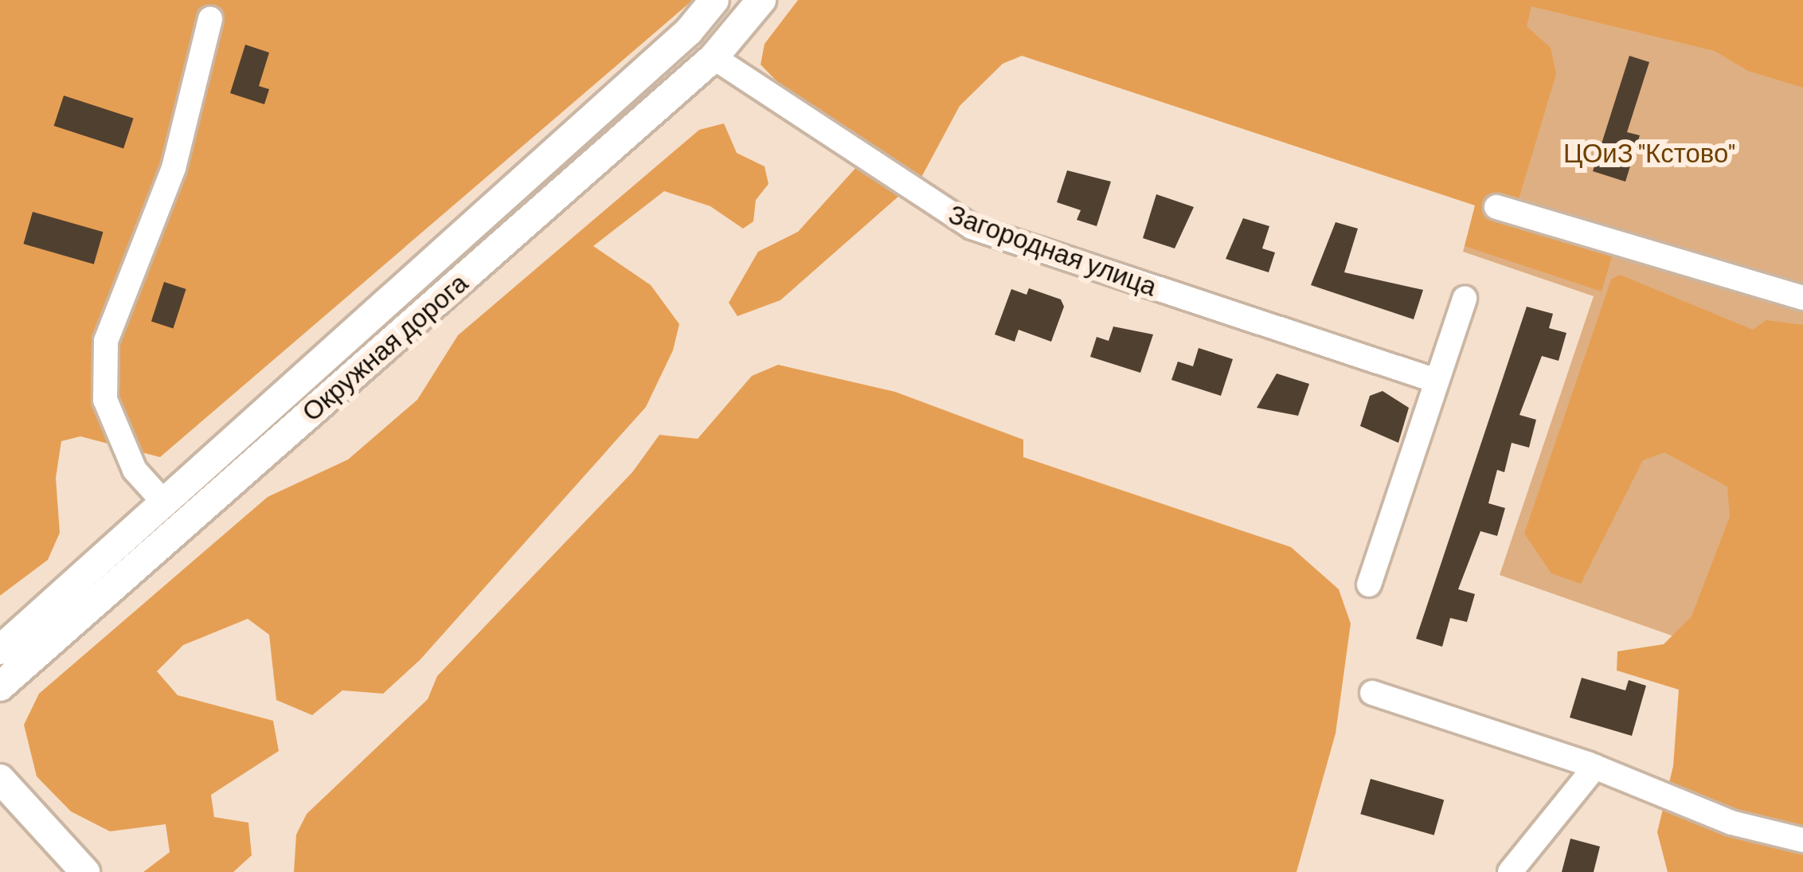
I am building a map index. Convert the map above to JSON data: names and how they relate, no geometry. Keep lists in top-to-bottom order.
{
  "streets": {
    "main road": ["Окружная дорога"],
    "street": ["Загородная улица"]
  },
  "crossings": [
    ["Загородная улица", "Окружная дорога"]
  ],
  "parks": ["ЦОиЗ \"Кстово\""]
}
